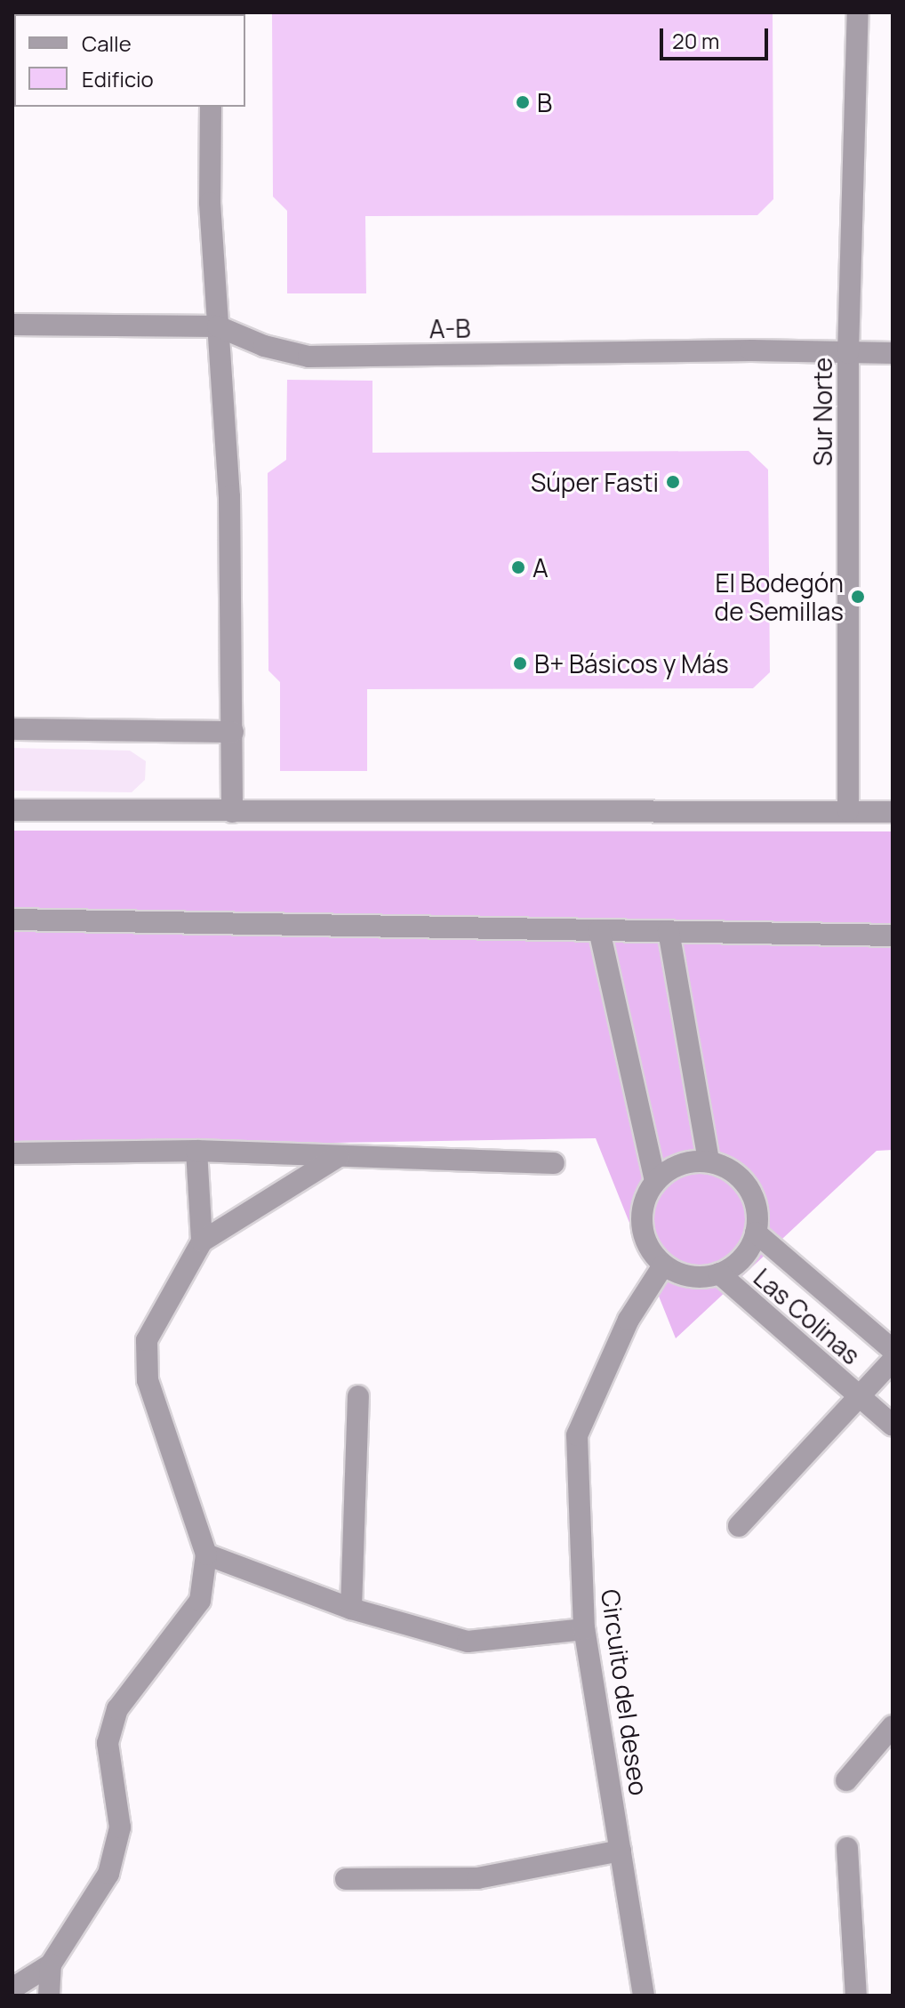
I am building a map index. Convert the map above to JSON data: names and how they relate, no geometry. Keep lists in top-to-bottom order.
{
  "streets": {
    "street": [
      "A-B",
      "Sur Norte",
      "Las Colinas",
      "Circuito del deseo"
    ]
  },
  "crossings": [
    ["A-B", "Sur Norte"],
    ["Las Colinas", "Circuito del deseo"]
  ],
  "places": [
    "B",
    "Súper Fasti",
    "A",
    "El Bodegón de Semillas",
    "B+ Básicos y Más"
  ],
  "legend": ["Calle", "Edificio"],
  "scale_bar": "20 m"
}
